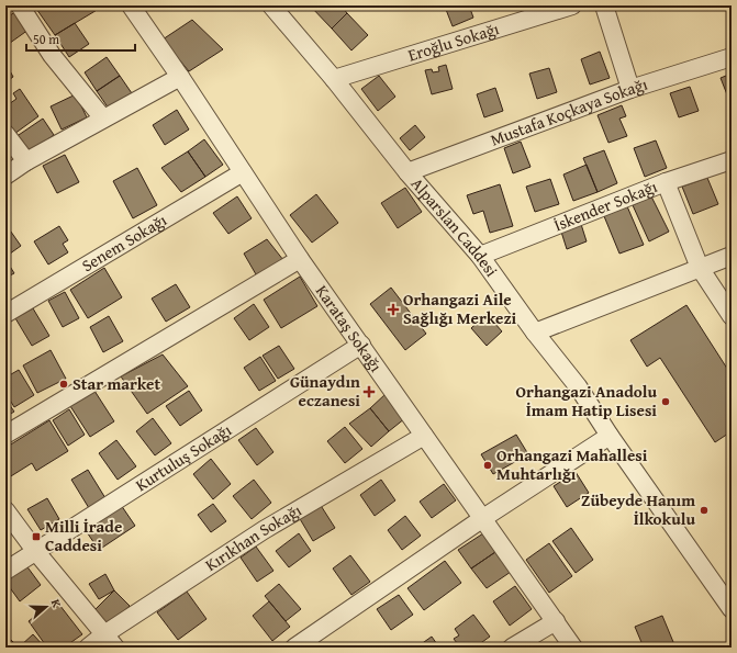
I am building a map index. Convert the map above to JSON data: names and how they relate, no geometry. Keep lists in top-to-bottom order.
{
  "streets": {
    "street": [
      "Eroğlu Sokağı",
      "Mustafa Koçkaya Sokağı",
      "İskender Sokağı",
      "Alparslan Caddesi",
      "Senem Sokağı",
      "Karataş Sokağı",
      "Kurtuluş Sokağı",
      "Kırıkhan Sokağı"
    ]
  },
  "crossings": [
    ["Eroğlu Sokağı", "Alparslan Caddesi"],
    ["Mustafa Koçkaya Sokağı", "Alparslan Caddesi"],
    ["İskender Sokağı", "Alparslan Caddesi"],
    ["Senem Sokağı", "Karataş Sokağı"],
    ["Karataş Sokağı", "Kurtuluş Sokağı"],
    ["Karataş Sokağı", "Kırıkhan Sokağı"]
  ],
  "places": {
    "health": ["Orhangazi Aile Sağlığı Merkezi", "Günaydın eczanesi"],
    "other": [
      "Star market",
      "Orhangazi Anadolu İmam Hatip Lisesi",
      "Orhangazi Mahallesi Muhtarlığı",
      "Zübeyde Hanım İlkokulu"
    ],
    "transit": ["Milli İrade Caddesi"]
  },
  "scale_bar": "50 m",
  "north": "right"
}
